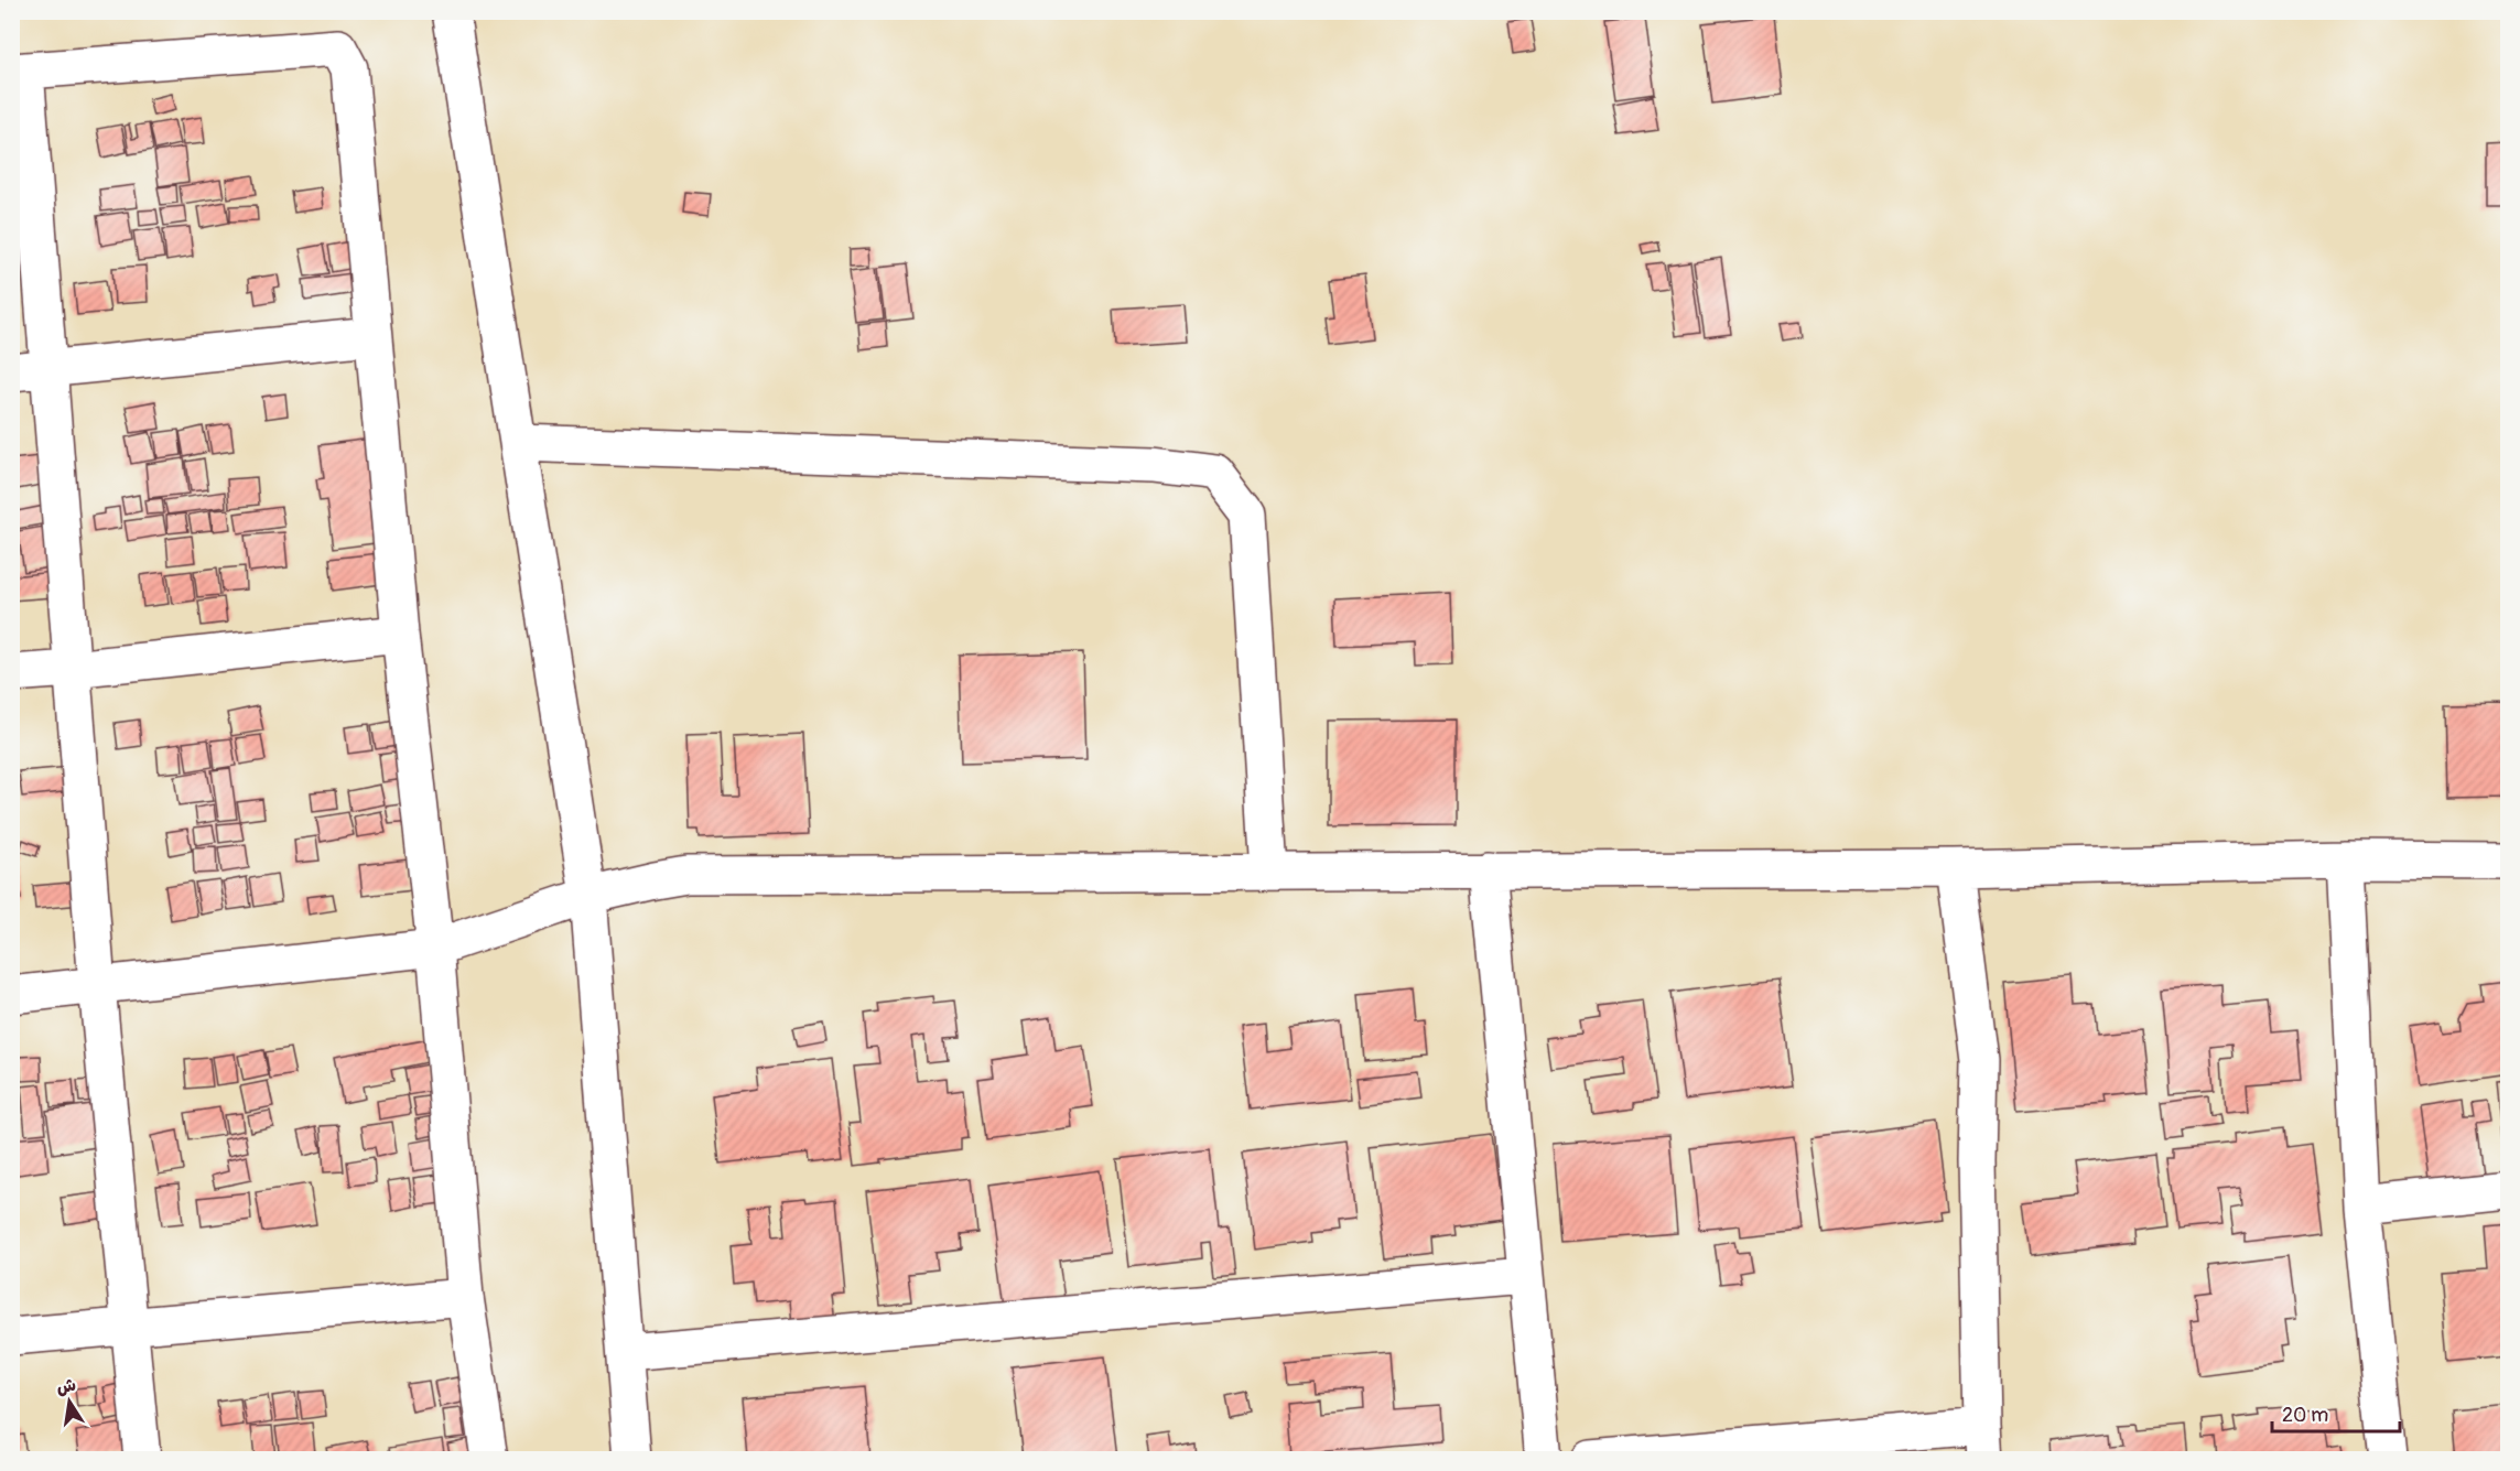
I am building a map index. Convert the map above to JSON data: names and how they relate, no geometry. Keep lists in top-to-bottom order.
{
  "scale_bar": "20 m",
  "north": "top"
}
